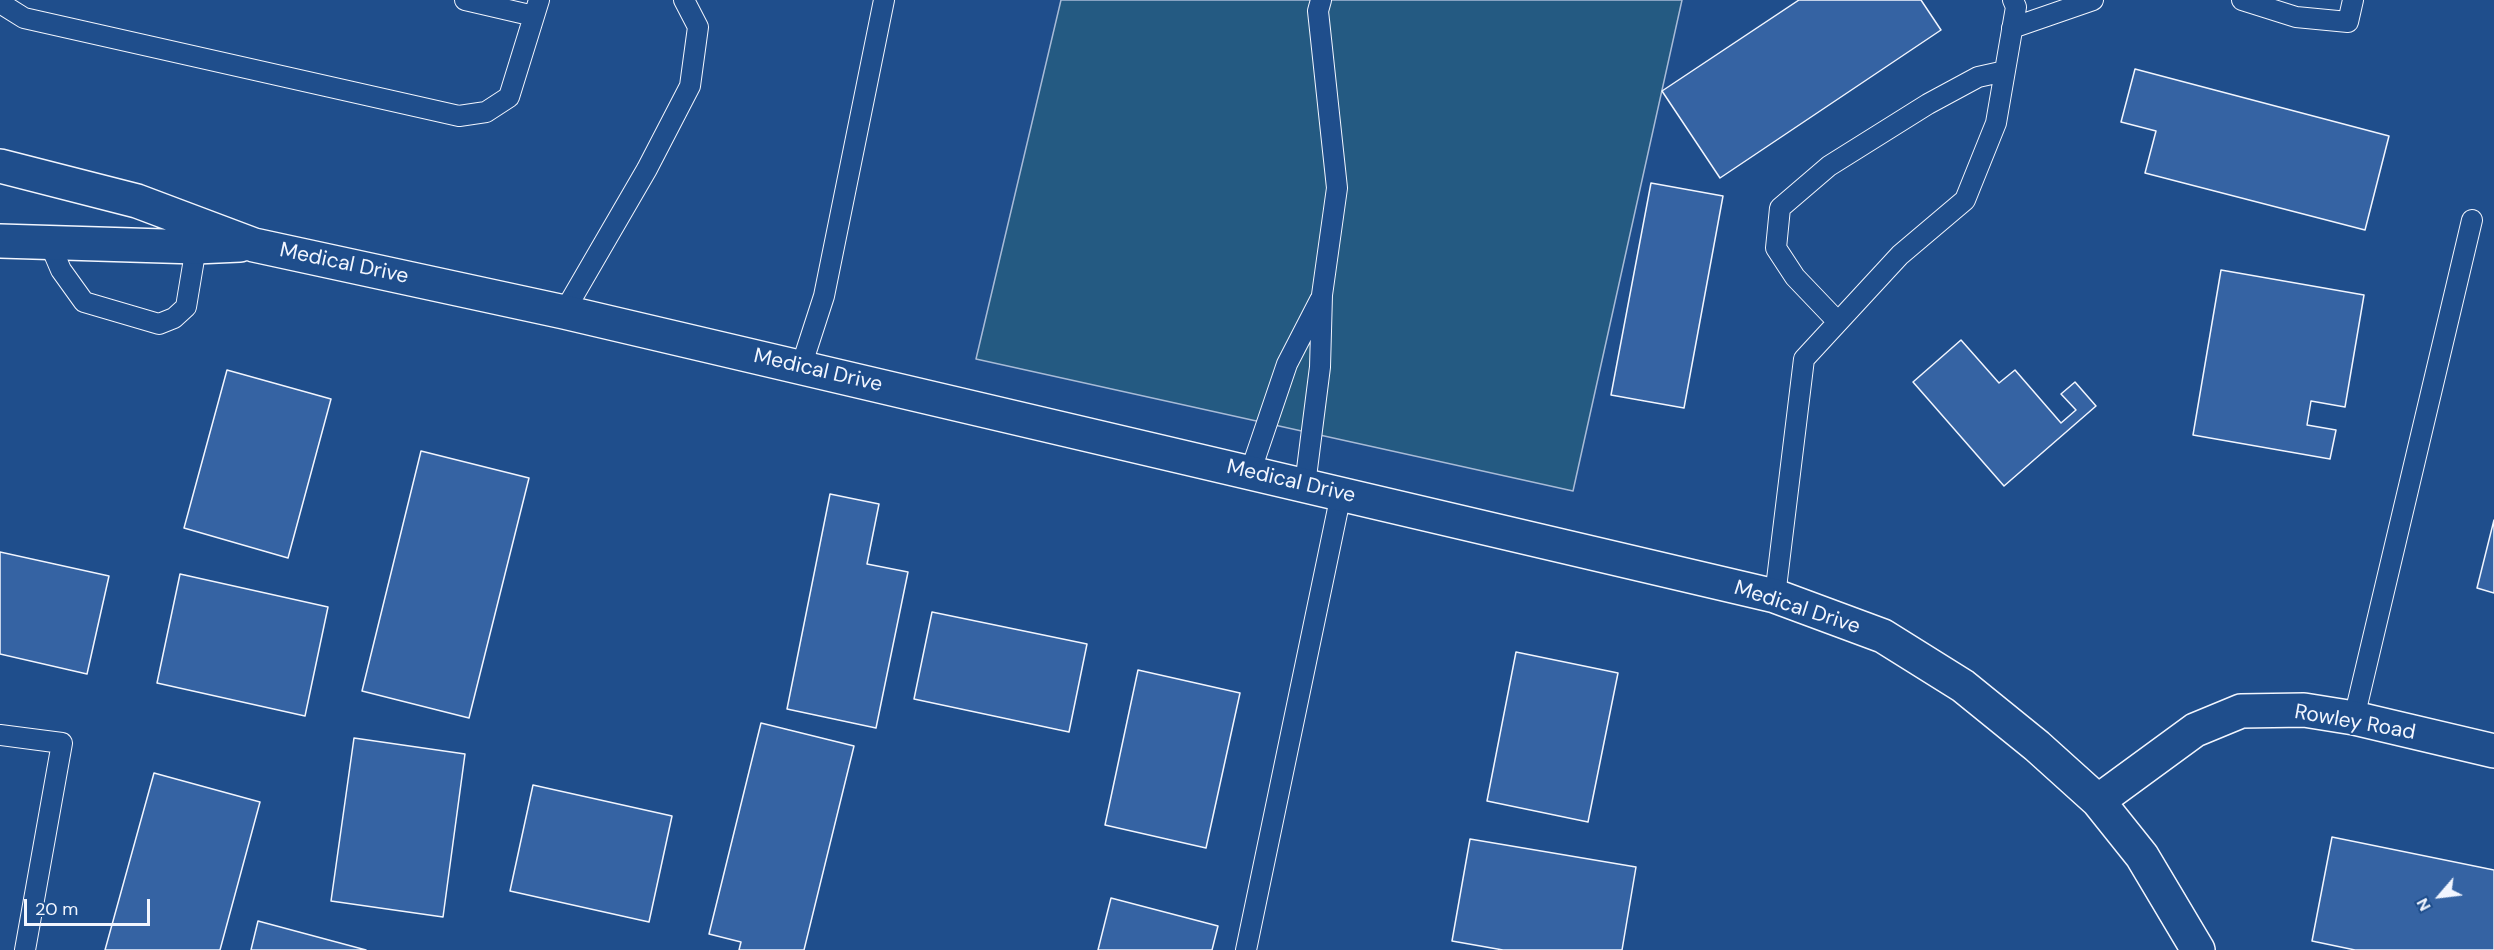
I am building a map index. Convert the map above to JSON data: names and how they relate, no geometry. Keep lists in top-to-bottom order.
{
  "streets": {
    "street": ["Medical Drive", "Rowley Road"]
  },
  "crossings": [
    ["Medical Drive", "Rowley Road"]
  ],
  "scale_bar": "20 m",
  "north": "bottom left"
}
